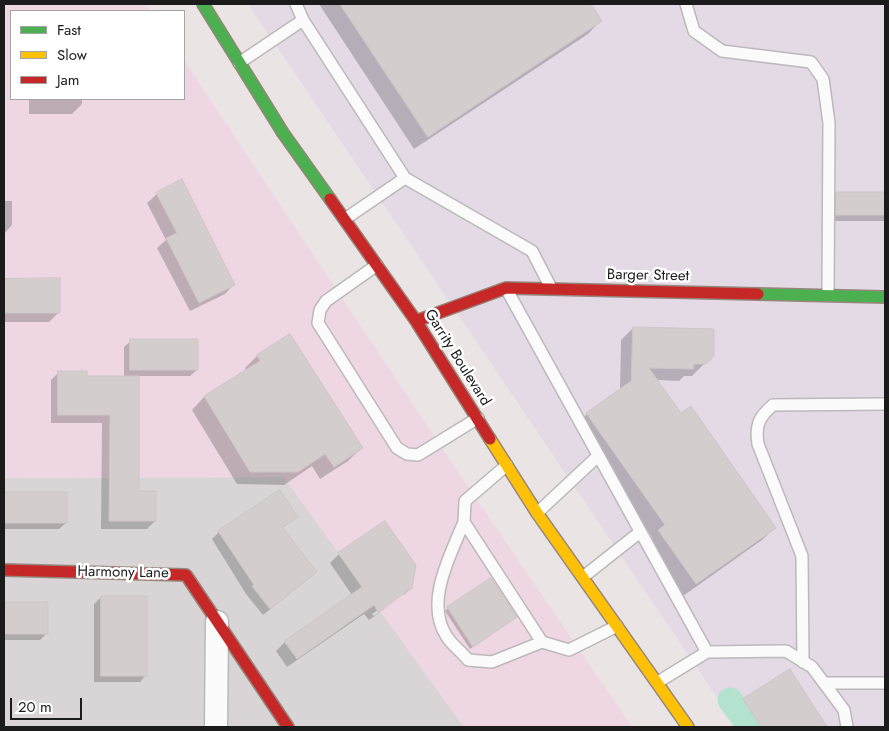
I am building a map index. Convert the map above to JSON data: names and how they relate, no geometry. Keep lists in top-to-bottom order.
{
  "streets": {
    "main road": ["Barger Street", "Garrity Boulevard", "Harmony Lane"]
  },
  "crossings": [
    ["Barger Street", "Garrity Boulevard"]
  ],
  "legend": ["Fast", "Slow", "Jam"],
  "scale_bar": "20 m"
}
